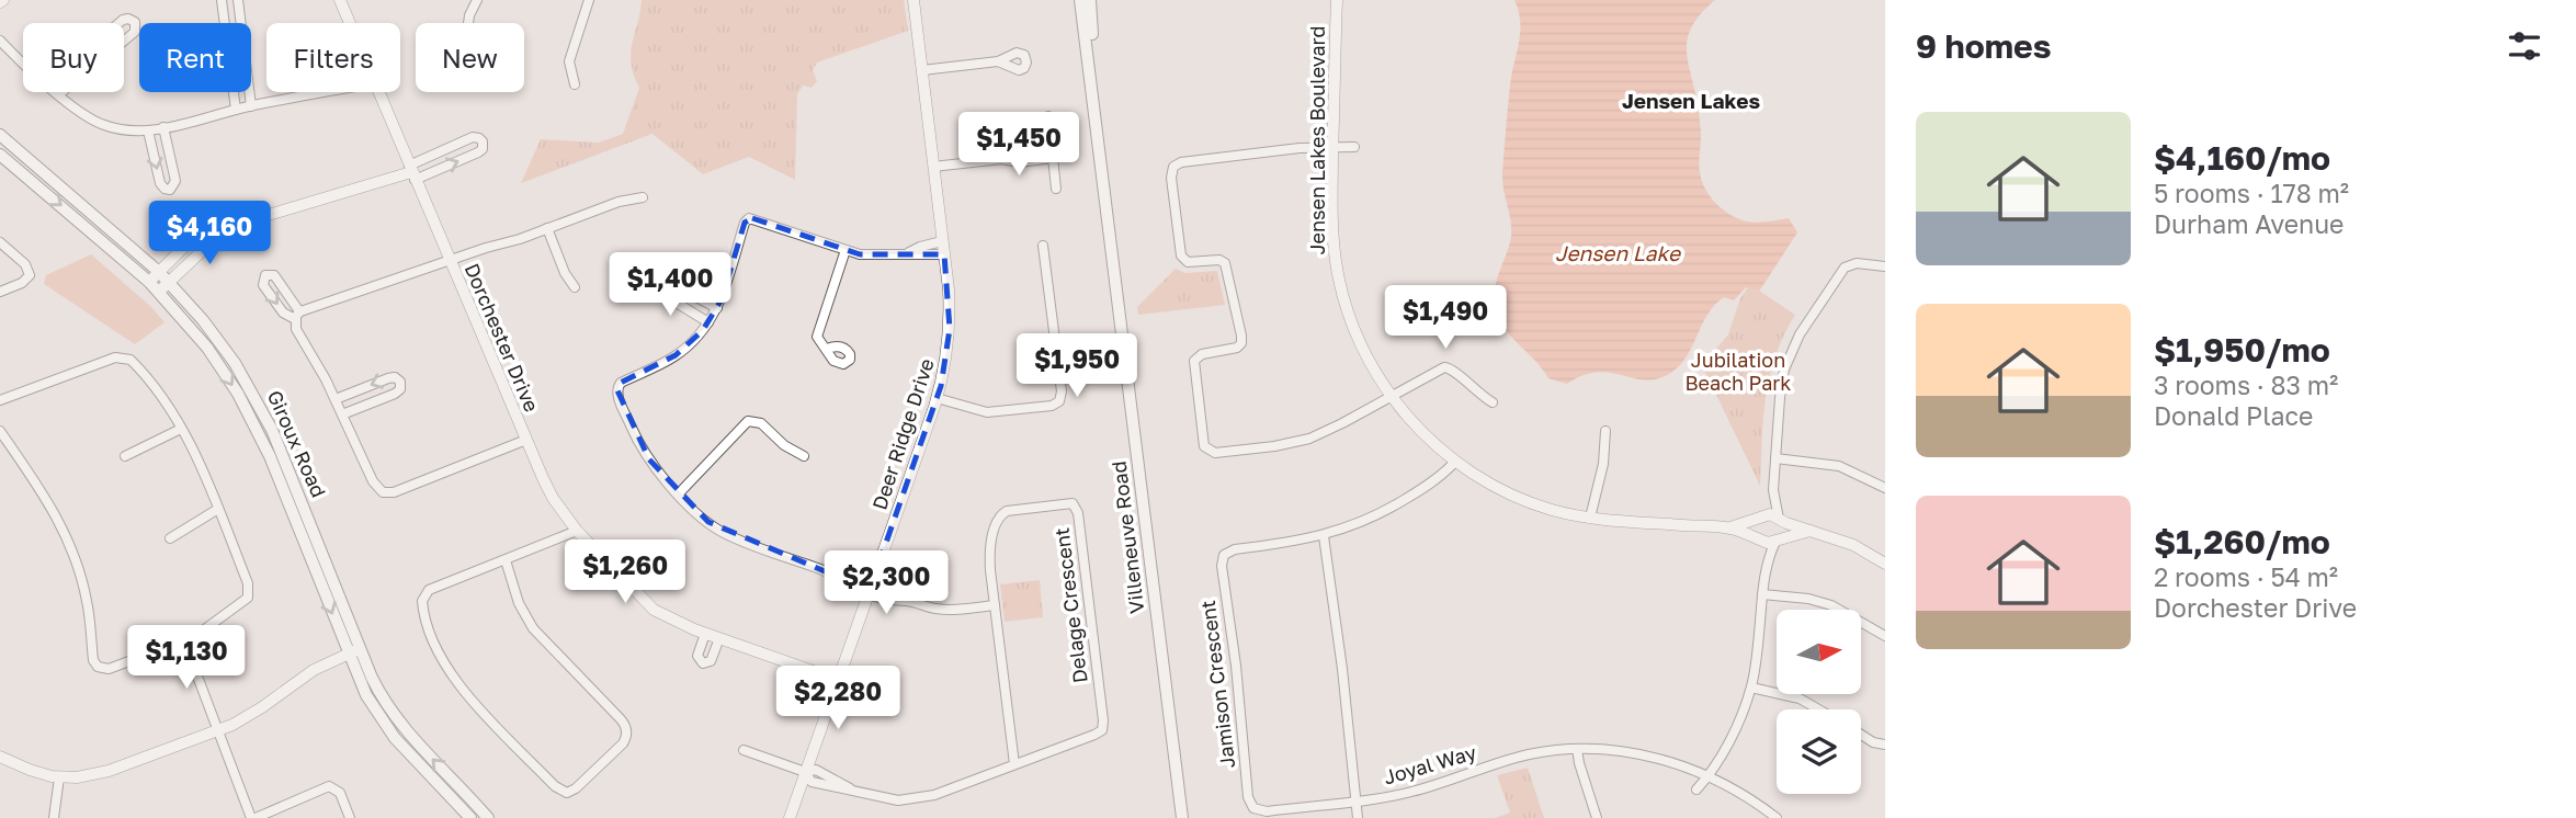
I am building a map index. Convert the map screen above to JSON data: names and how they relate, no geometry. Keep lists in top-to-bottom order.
{
  "streets": {
    "main road": ["Giroux Road", "Villeneuve Road"],
    "street": [
      "Jensen Lakes Boulevard",
      "Dorchester Drive",
      "Deer Ridge Drive",
      "Delage Crescent",
      "Jamison Crescent",
      "Joyal Way"
    ]
  },
  "crossings": [
    ["Dorchester Drive", "Deer Ridge Drive"],
    ["Deer Ridge Drive", "Delage Crescent"],
    ["Jamison Crescent", "Joyal Way"]
  ],
  "districts": ["Jensen Lakes"],
  "water": ["Jensen Lake"],
  "parks": ["Jubilation Beach Park"],
  "north": "right",
  "page": {
    "heading": "9 homes",
    "chip": [
      "Buy",
      "Rent",
      "Filters",
      "New"
    ],
    "list": [
      {
        "name": "$4,160/mo",
        "note": "5 rooms · 178 m² · Durham Avenue"
      },
      {
        "name": "$1,950/mo",
        "note": "3 rooms · 83 m² · Donald Place"
      },
      {
        "name": "$1,260/mo",
        "note": "2 rooms · 54 m² · Dorchester Drive"
      }
    ],
    "price": [
      "$1,450",
      "$4,160",
      "$1,400",
      "$1,490",
      "$1,950",
      "$1,260",
      "$2,300",
      "$1,130",
      "$2,280"
    ]
  }
}
